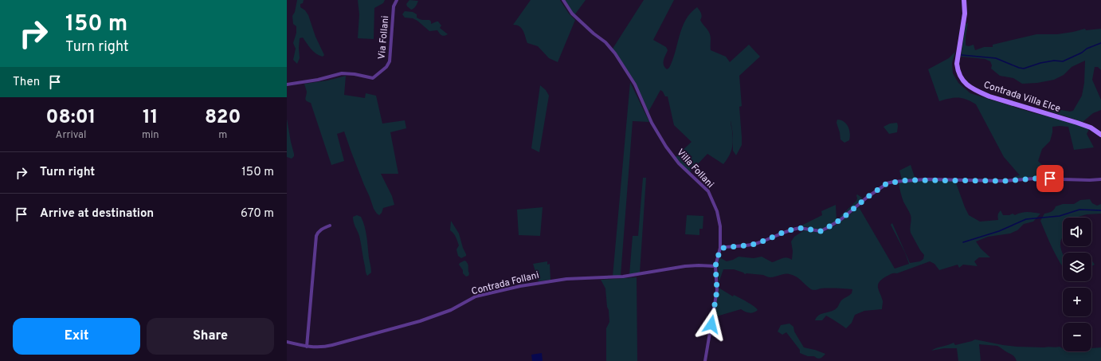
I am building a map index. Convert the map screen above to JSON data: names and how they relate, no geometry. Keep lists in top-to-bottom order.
{
  "streets": {
    "main road": ["Contrada Villa Elce"],
    "street": ["Via Follani", "Villa Follani", "Contrada Follani"]
  },
  "crossings": [
    ["Villa Follani", "Contrada Follani"]
  ],
  "page": {
    "turn": ["150 m", "Turn right"],
    "then": "Then",
    "eta": [
      "08:01",
      "Arrival",
      "11",
      "min",
      "820",
      "m"
    ],
    "list": [
      {
        "name": "Turn right",
        "value": "150 m"
      },
      {
        "name": "Arrive at destination",
        "value": "670 m"
      }
    ],
    "map_buttons": ["+", "−"],
    "buttons": ["Exit", "Share"]
  }
}
